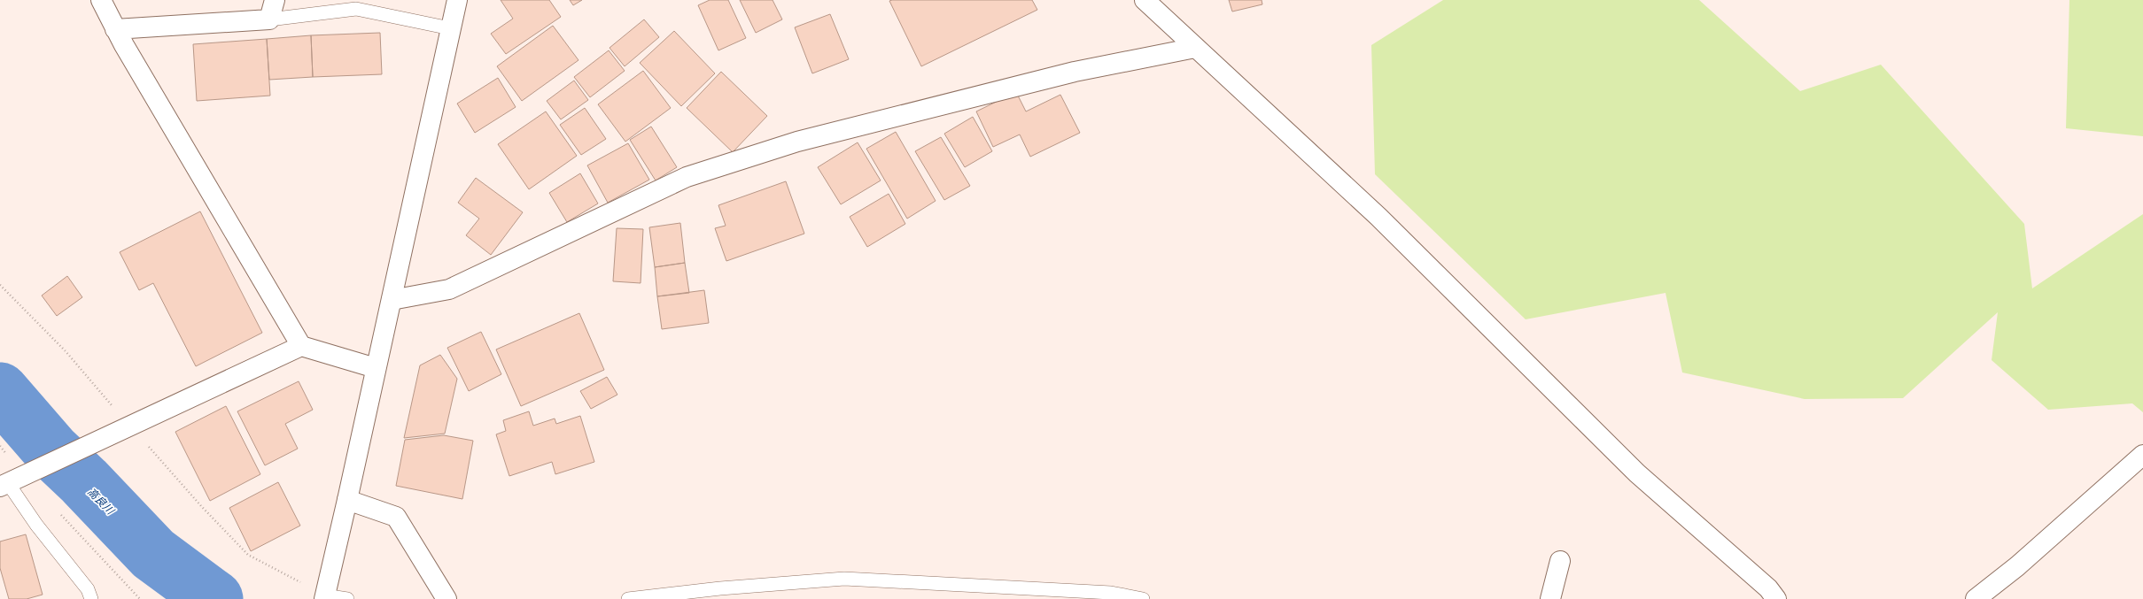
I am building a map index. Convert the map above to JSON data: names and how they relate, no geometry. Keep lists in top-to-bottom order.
{
  "water": ["高良川"]
}
